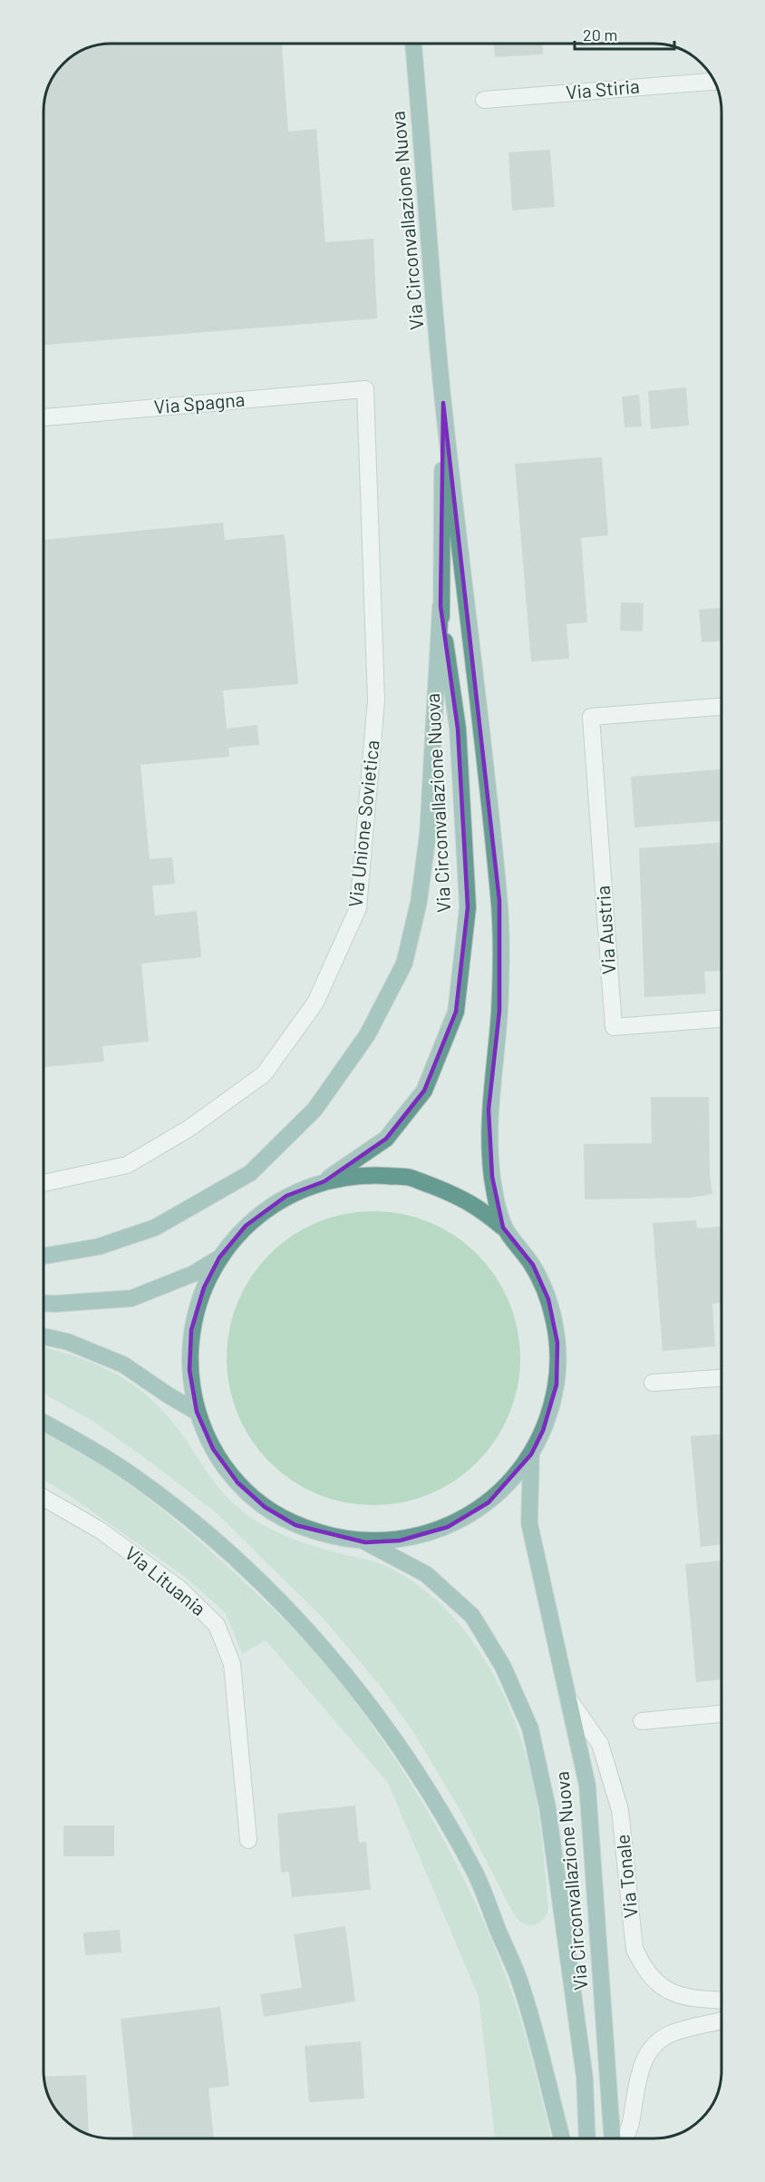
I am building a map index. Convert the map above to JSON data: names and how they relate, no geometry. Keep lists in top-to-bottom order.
{
  "streets": {
    "main road": ["Via Circonvallazione Nuova"],
    "street": [
      "Via Stiria",
      "Via Spagna",
      "Via Unione Sovietica",
      "Via Austria",
      "Via Lituania",
      "Via Tonale"
    ]
  },
  "crossings": [
    ["Via Circonvallazione Nuova", "Via Tonale"],
    ["Via Spagna", "Via Unione Sovietica"]
  ],
  "scale_bar": "20 m"
}
